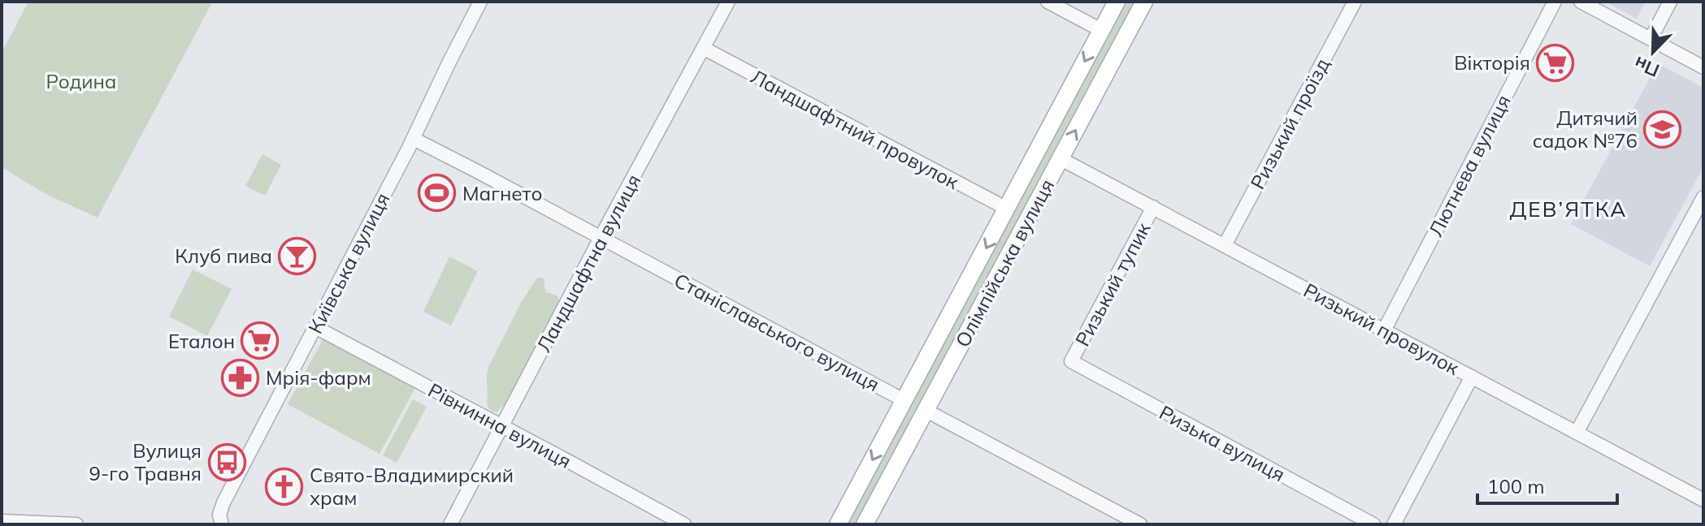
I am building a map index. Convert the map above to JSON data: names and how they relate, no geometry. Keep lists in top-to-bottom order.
{
  "streets": {
    "main road": ["Олімпійська вулиця", "Станіславського вулиця"],
    "street": [
      "Ризький проїзд",
      "Ландшафтний провулок",
      "Лютнева вулиця",
      "Київська вулиця",
      "Ландшафтна вулиця",
      "Ризький тупик",
      "Ризький провулок",
      "Рівнинна вулиця",
      "Ризька вулиця"
    ]
  },
  "crossings": [
    ["Ризький проїзд", "Ризький провулок"],
    ["Ландшафтний провулок", "Ландшафтна вулиця"],
    ["Ландшафтний провулок", "Олімпійська вулиця"],
    ["Лютнева вулиця", "Ризький провулок"],
    ["Київська вулиця", "Станіславського вулиця"],
    ["Київська вулиця", "Рівнинна вулиця"],
    ["Ландшафтна вулиця", "Станіславського вулиця"],
    ["Ландшафтна вулиця", "Рівнинна вулиця"],
    ["Олімпійська вулиця", "Ризький провулок"],
    ["Олімпійська вулиця", "Станіславського вулиця"],
    ["Ризький тупик", "Ризький провулок"],
    ["Ризький тупик", "Ризька вулиця"]
  ],
  "districts": ["ДЕВ’ЯТКА"],
  "parks": ["Родина"],
  "places": {
    "supermarket": ["Вікторія", "Еталон"],
    "school or university": ["Дитячий садок №76"],
    "sports": ["Магнето"],
    "bar": ["Клуб пива"],
    "pharmacy": ["Мрія-фарм"],
    "bus stop": ["Вулиця 9-го Травня"],
    "church": ["Свято-Владимирский храм"]
  },
  "scale_bar": "100 m",
  "north": "bottom left"
}
